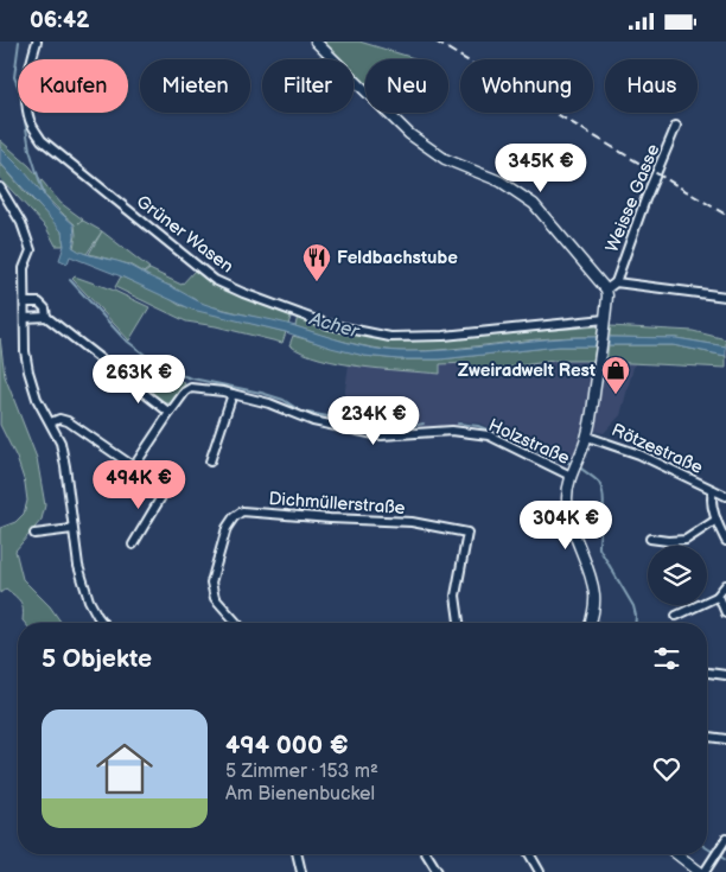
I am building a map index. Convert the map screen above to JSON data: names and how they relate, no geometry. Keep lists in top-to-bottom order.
{
  "streets": {
    "street": [
      "Weisse Gasse",
      "Grüner Wasen",
      "Holzstraße",
      "Rötzestraße",
      "Dichmüllerstraße"
    ]
  },
  "water": ["Acher"],
  "places": {
    "restaurant": ["Feldbachstube"],
    "shop": ["Zweiradwelt Rest"]
  },
  "page": {
    "status": "06:42",
    "chip": [
      "Kaufen",
      "Mieten",
      "Filter",
      "Neu",
      "Wohnung",
      "Haus"
    ],
    "price": [
      "345K €",
      "263K €",
      "234K €",
      "494K €",
      "304K €"
    ],
    "heading": "5 Objekte",
    "list": [
      {
        "name": "494 000 €",
        "note": "5 Zimmer · 153 m² · Am Bienenbuckel"
      }
    ]
  }
}
